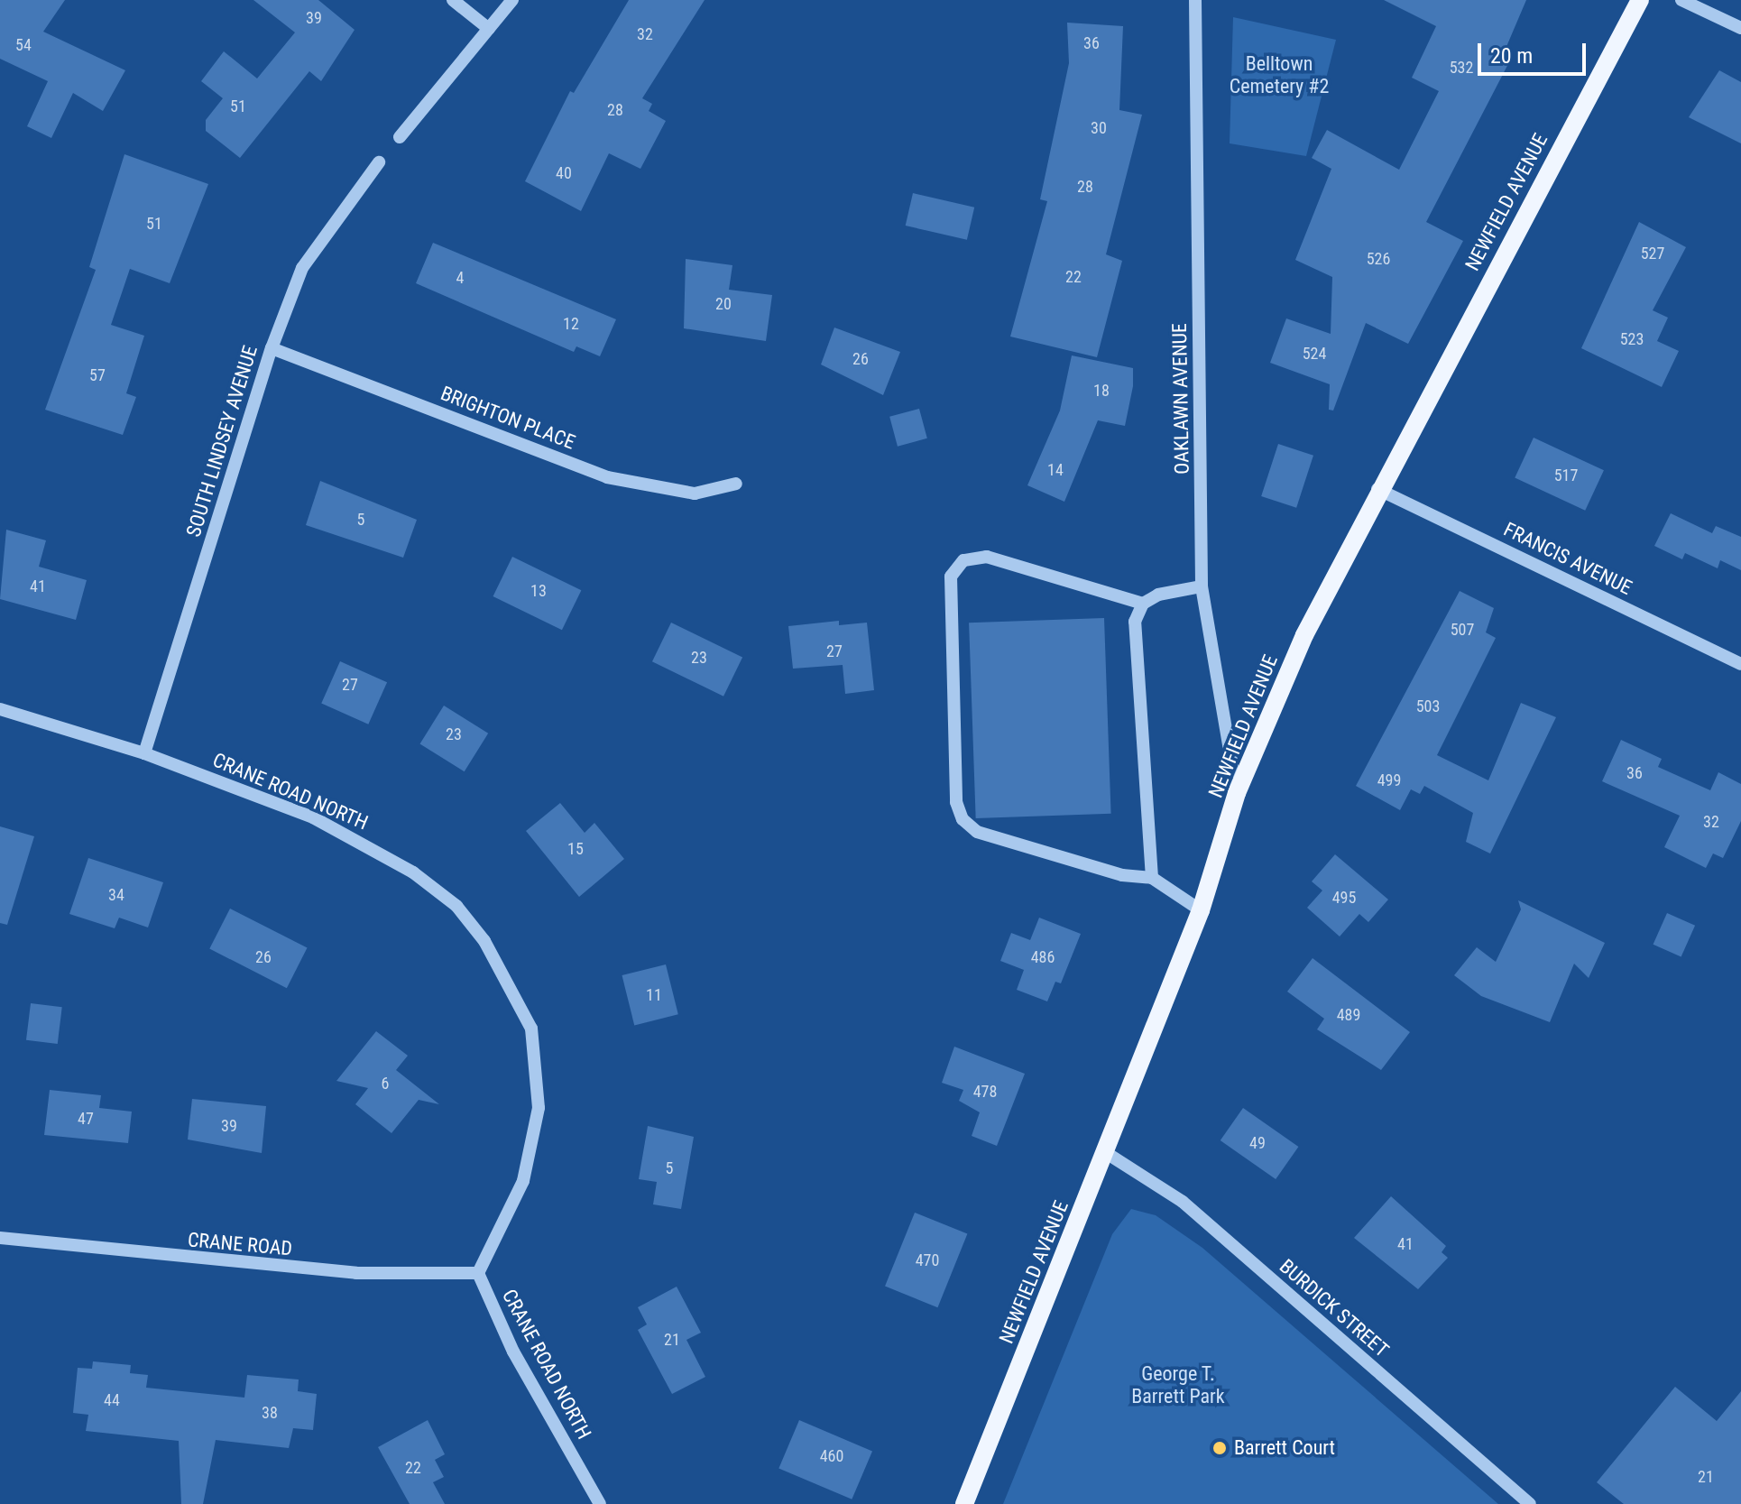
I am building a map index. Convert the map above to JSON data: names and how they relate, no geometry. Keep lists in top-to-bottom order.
{
  "streets": {
    "main road": ["NEWFIELD AVENUE"],
    "street": [
      "OAKLAWN AVENUE",
      "BRIGHTON PLACE",
      "SOUTH LINDSEY AVENUE",
      "FRANCIS AVENUE",
      "CRANE ROAD NORTH",
      "CRANE ROAD",
      "BURDICK STREET"
    ]
  },
  "crossings": [
    ["NEWFIELD AVENUE", "OAKLAWN AVENUE"],
    ["NEWFIELD AVENUE", "FRANCIS AVENUE"],
    ["NEWFIELD AVENUE", "BURDICK STREET"],
    ["BRIGHTON PLACE", "SOUTH LINDSEY AVENUE"],
    ["SOUTH LINDSEY AVENUE", "CRANE ROAD NORTH"],
    ["CRANE ROAD NORTH", "CRANE ROAD"]
  ],
  "parks": ["Belltown Cemetery #2", "George T. Barrett Park"],
  "places": ["Barrett Court"],
  "house_numbers": [
    "39",
    "32",
    "36",
    "54",
    "532",
    "51",
    "28",
    "30",
    "40",
    "28",
    "51",
    "527",
    "526",
    "22",
    "4",
    "20",
    "12",
    "523",
    "524",
    "26",
    "57",
    "18",
    "14",
    "517",
    "5",
    "41",
    "13",
    "507",
    "27",
    "23",
    "27",
    "503",
    "23",
    "36",
    "499",
    "32",
    "15",
    "34",
    "495",
    "26",
    "486",
    "11",
    "489",
    "6",
    "478",
    "47",
    "39",
    "49",
    "5",
    "41",
    "470",
    "21",
    "44",
    "38",
    "460",
    "22",
    "21"
  ],
  "scale_bar": "20 m"
}
